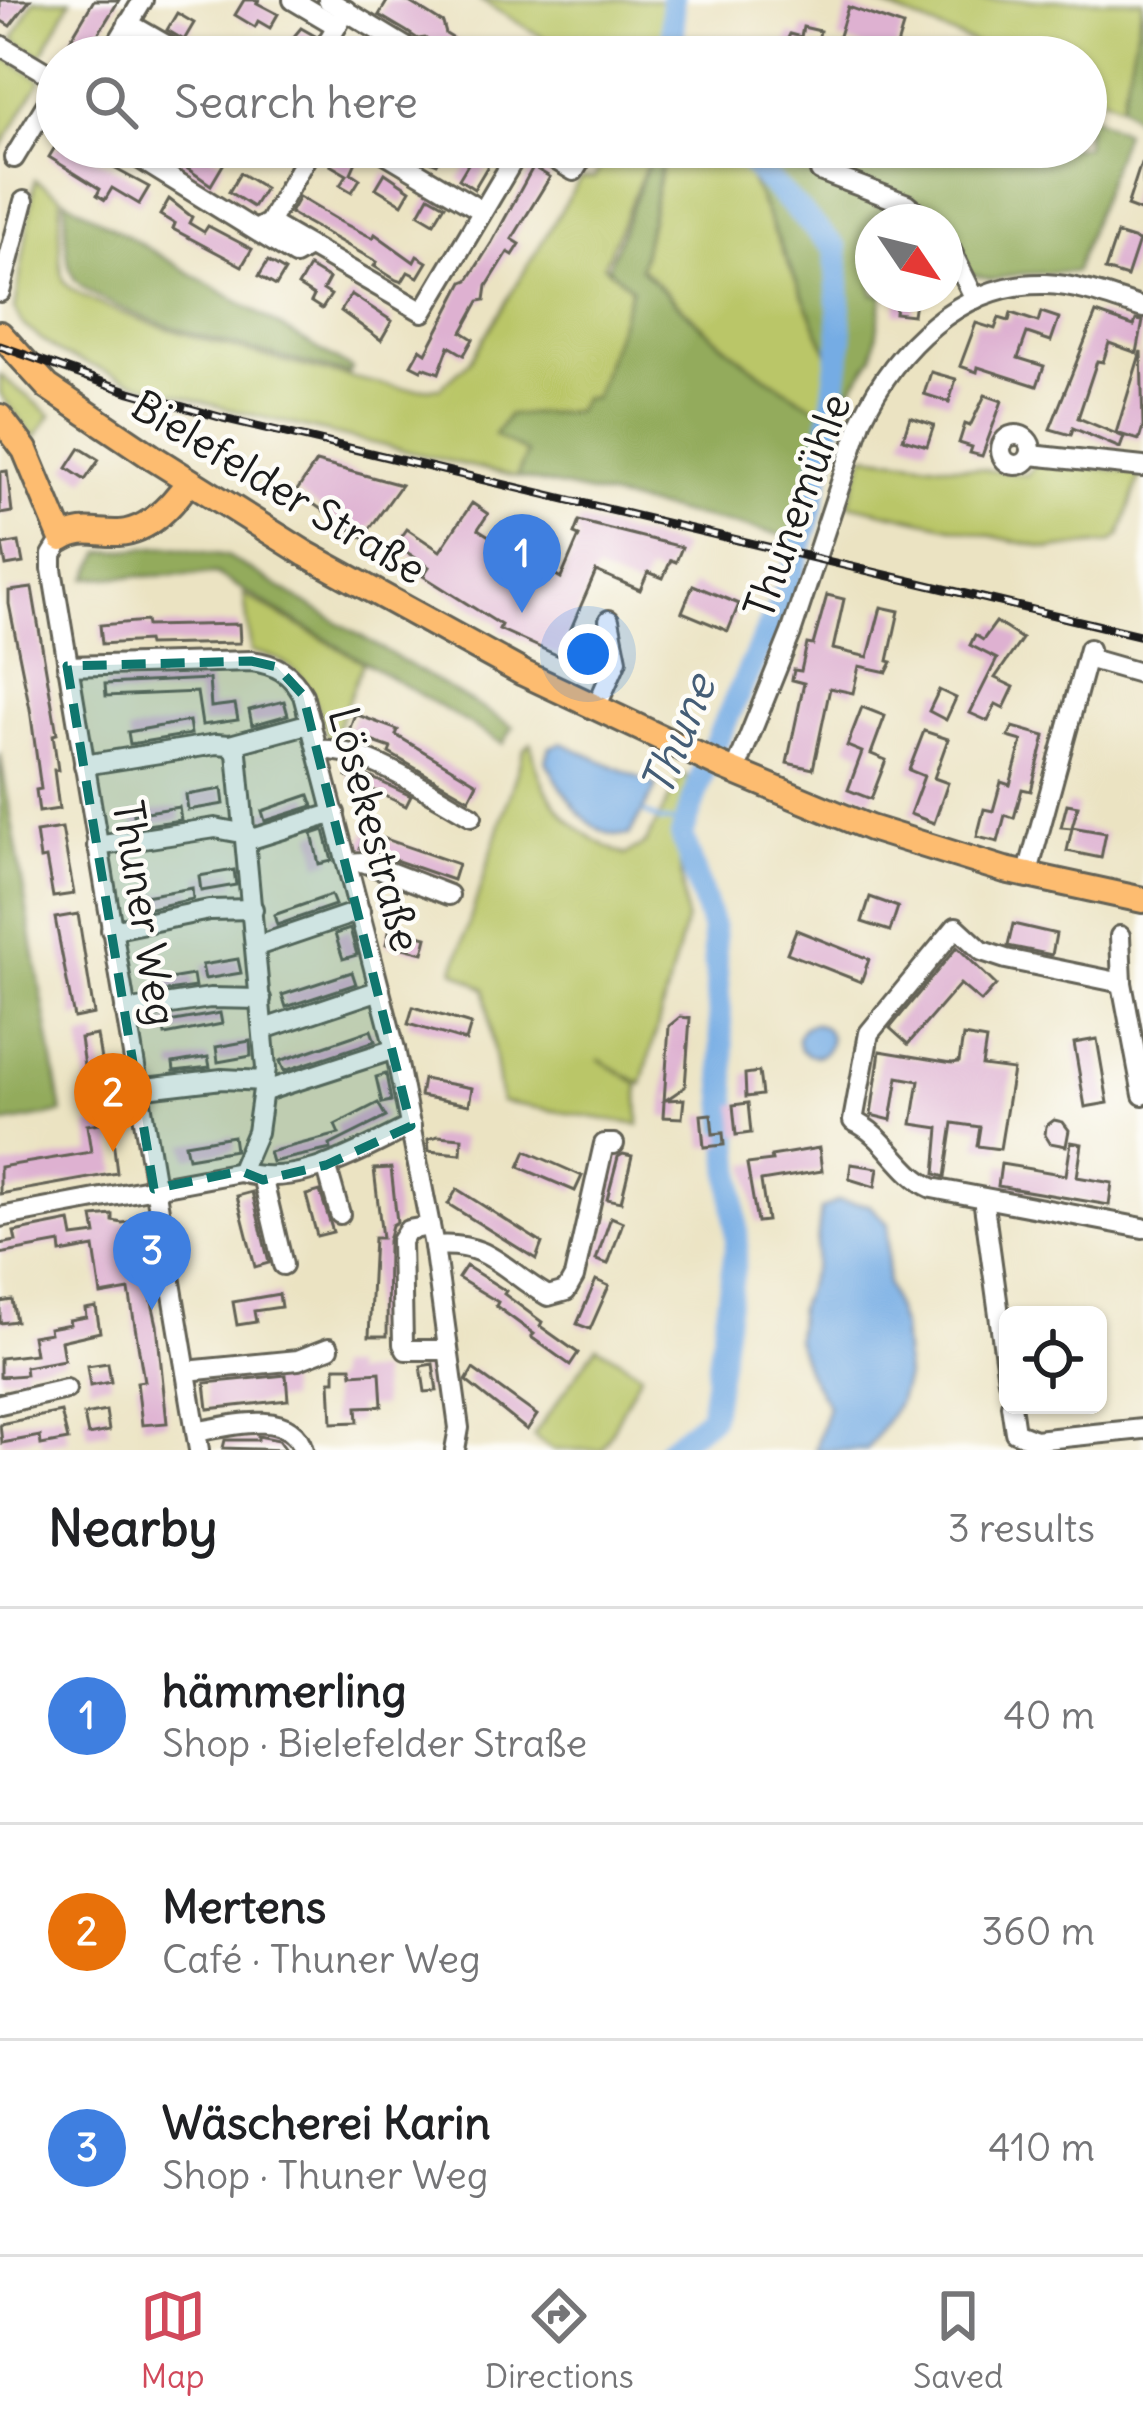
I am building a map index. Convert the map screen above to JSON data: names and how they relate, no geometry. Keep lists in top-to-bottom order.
{
  "streets": {
    "main road": ["Bielefelder Straße"],
    "street": ["Thunemühle", "Lösekestraße", "Thuner Weg"]
  },
  "crossings": [
    ["Bielefelder Straße", "Thunemühle"],
    ["Lösekestraße", "Thuner Weg"]
  ],
  "water": ["Thune"],
  "north": "bottom right",
  "page": {
    "search": "Search here",
    "pins": ["1", "2", "3"],
    "heading": ["Nearby", "3 results"],
    "list": [
      {
        "mark": "1",
        "name": "hämmerling",
        "note": "Shop · Bielefelder Straße",
        "value": "40 m"
      },
      {
        "mark": "2",
        "name": "Mertens",
        "note": "Café · Thuner Weg",
        "value": "360 m"
      },
      {
        "mark": "3",
        "name": "Wäscherei Karin",
        "note": "Shop · Thuner Weg",
        "value": "410 m"
      }
    ],
    "nav": ["Map", "Directions", "Saved"]
  }
}
